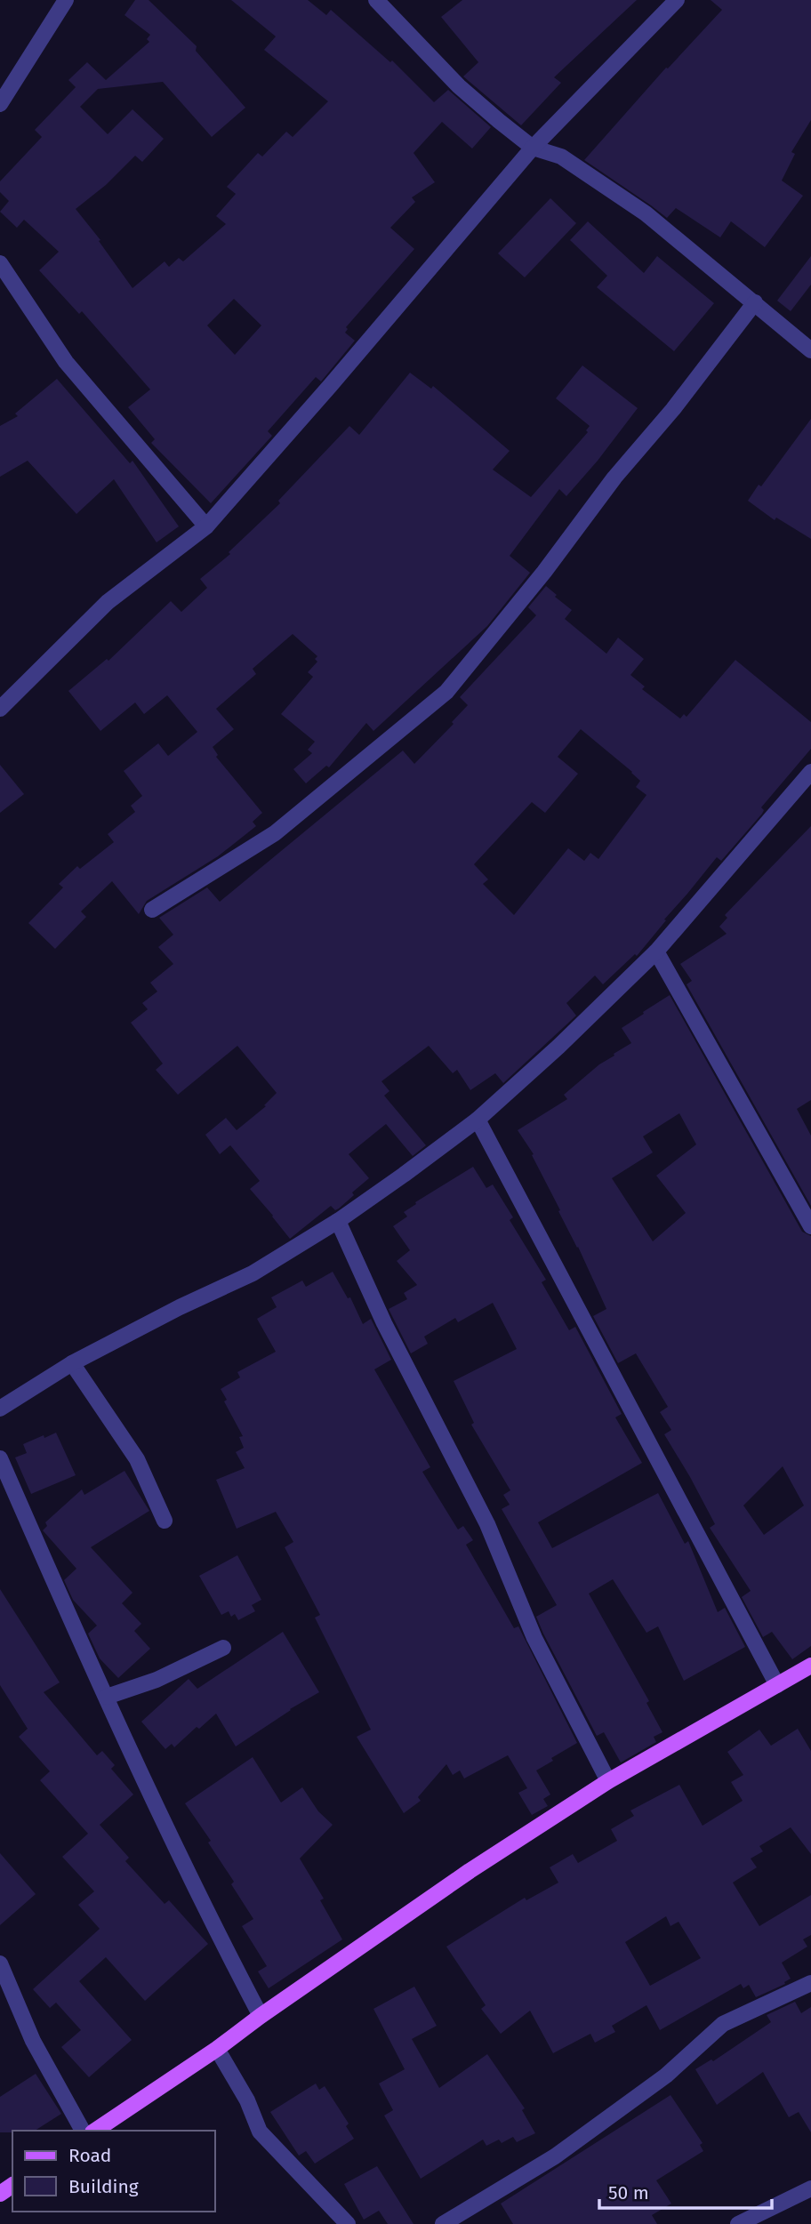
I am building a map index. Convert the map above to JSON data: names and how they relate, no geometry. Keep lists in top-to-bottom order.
{
  "legend": ["Road", "Building"],
  "scale_bar": "50 m"
}
